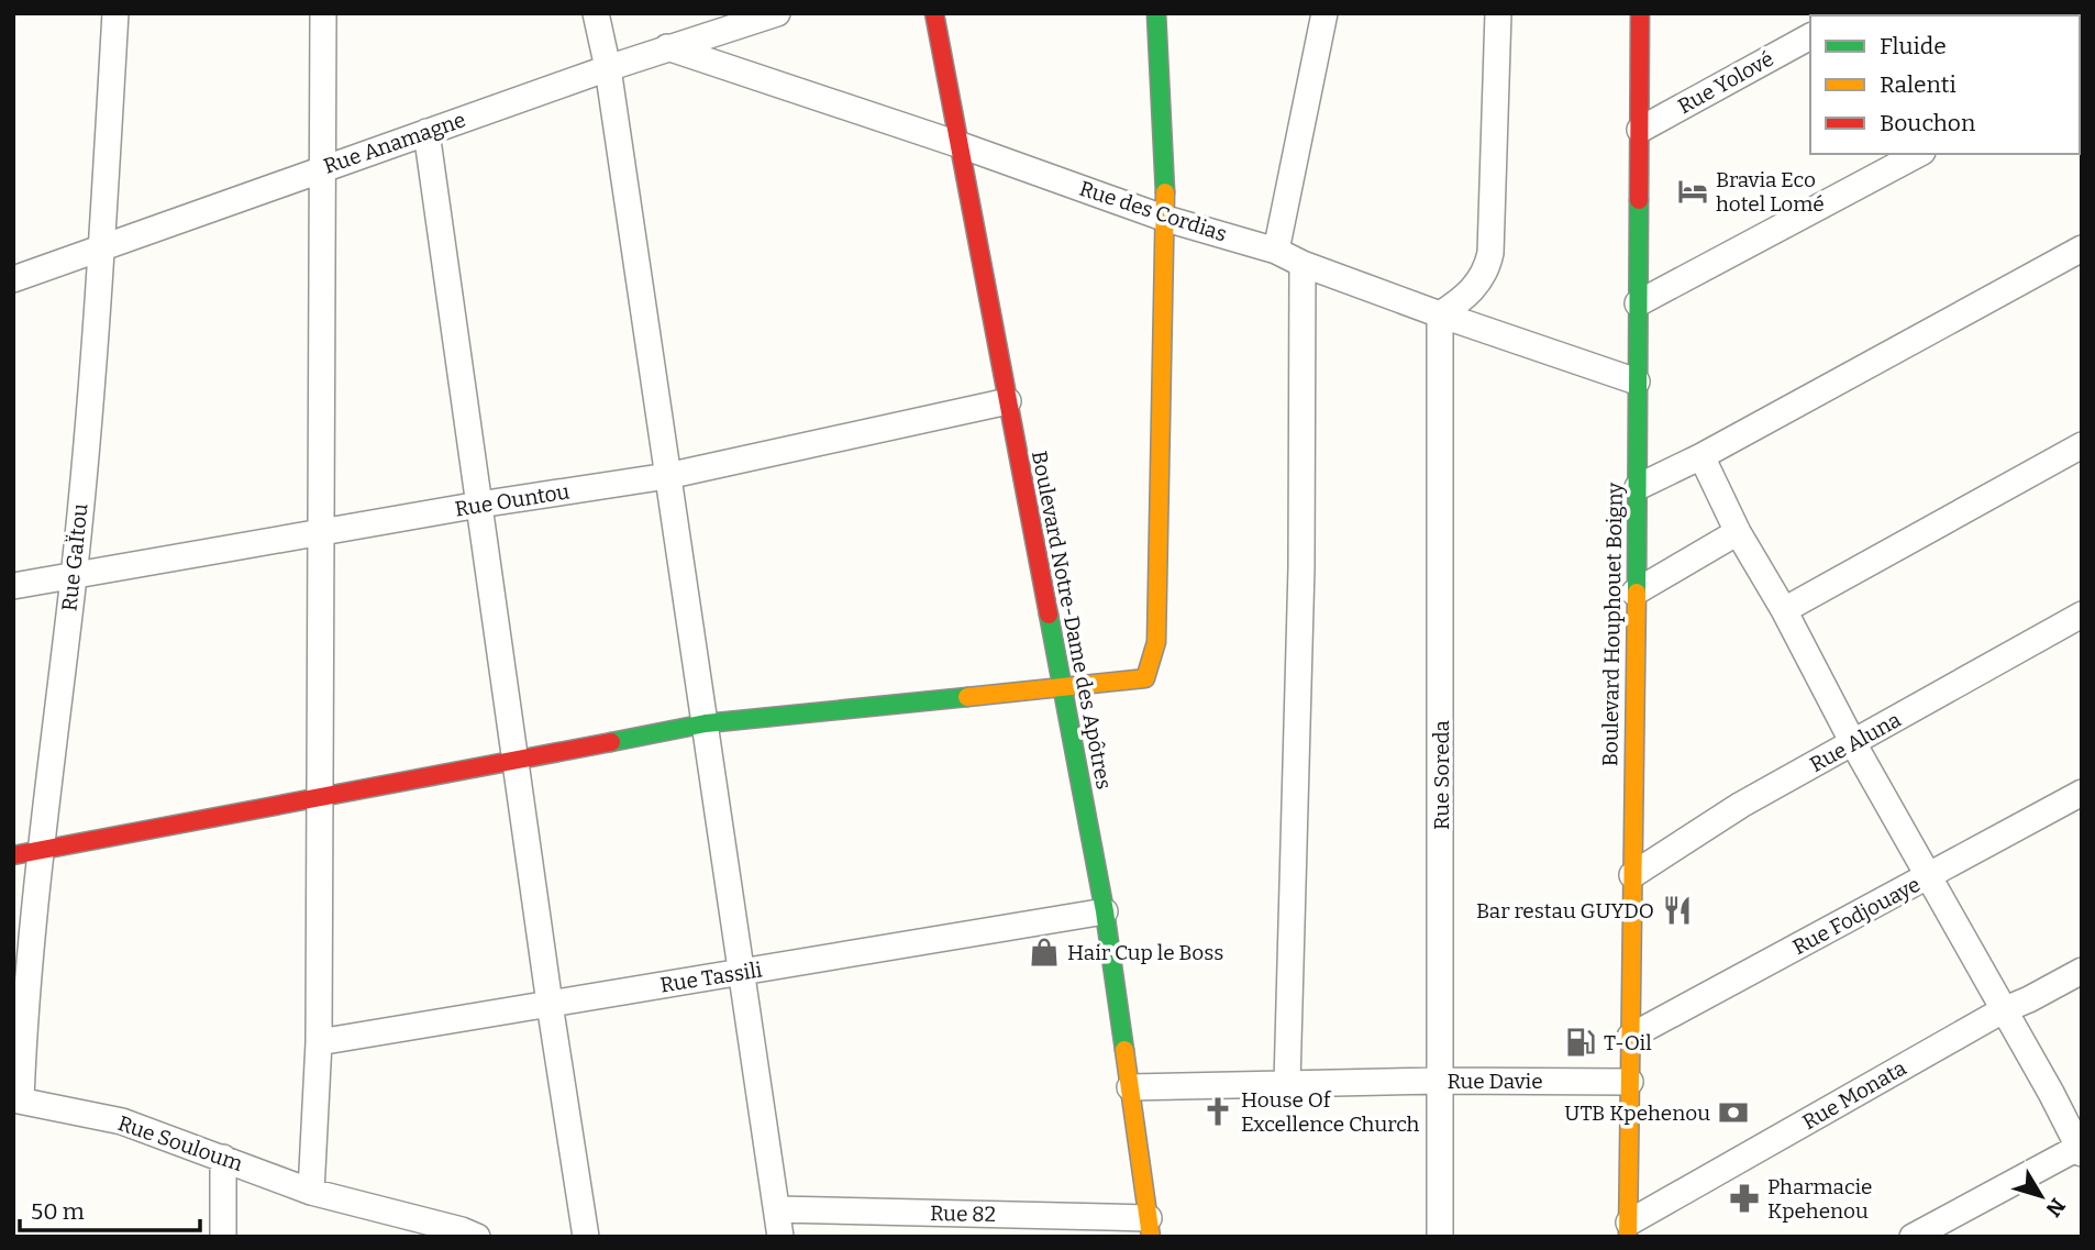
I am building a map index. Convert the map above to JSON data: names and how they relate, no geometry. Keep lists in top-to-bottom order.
{
  "streets": {
    "street": [
      "Rue Yolové",
      "Rue Anamagne",
      "Rue des Cordias",
      "Rue Ountou",
      "Rue GaÏtou",
      "Boulevard Notre-Dame des Apôtres",
      "Boulevard Houphouet Boigny",
      "Rue Aluna",
      "Rue Soreda",
      "Rue Fodjouaye",
      "Rue Tassili",
      "Rue Davie",
      "Rue Monata",
      "Rue Souloum",
      "Rue 82"
    ]
  },
  "crossings": [
    ["Rue Yolové", "Boulevard Houphouet Boigny"],
    ["Rue Anamagne", "Rue des Cordias"],
    ["Rue Anamagne", "Rue GaÏtou"],
    ["Rue des Cordias", "Boulevard Notre-Dame des Apôtres"],
    ["Rue des Cordias", "Boulevard Houphouet Boigny"],
    ["Rue des Cordias", "Rue Soreda"],
    ["Rue Ountou", "Rue GaÏtou"],
    ["Rue Ountou", "Boulevard Notre-Dame des Apôtres"],
    ["Rue GaÏtou", "Rue Souloum"],
    ["Boulevard Notre-Dame des Apôtres", "Rue Tassili"],
    ["Boulevard Notre-Dame des Apôtres", "Rue Davie"],
    ["Boulevard Notre-Dame des Apôtres", "Rue 82"],
    ["Boulevard Houphouet Boigny", "Rue Aluna"],
    ["Boulevard Houphouet Boigny", "Rue Fodjouaye"],
    ["Boulevard Houphouet Boigny", "Rue Davie"],
    ["Boulevard Houphouet Boigny", "Rue Monata"],
    ["Rue Soreda", "Rue Davie"]
  ],
  "places": {
    "hotel": ["Bravia Eco hotel Lomé"],
    "restaurant": ["Bar restau GUYDO"],
    "shop": ["Hair Cup le Boss"],
    "fuel station": ["T-Oil"],
    "church": ["House Of Excellence Church"],
    "bank": ["UTB Kpehenou"],
    "pharmacy": ["Pharmacie Kpehenou"]
  },
  "legend": ["Fluide", "Ralenti", "Bouchon"],
  "scale_bar": "50 m",
  "north": "bottom right"
}
